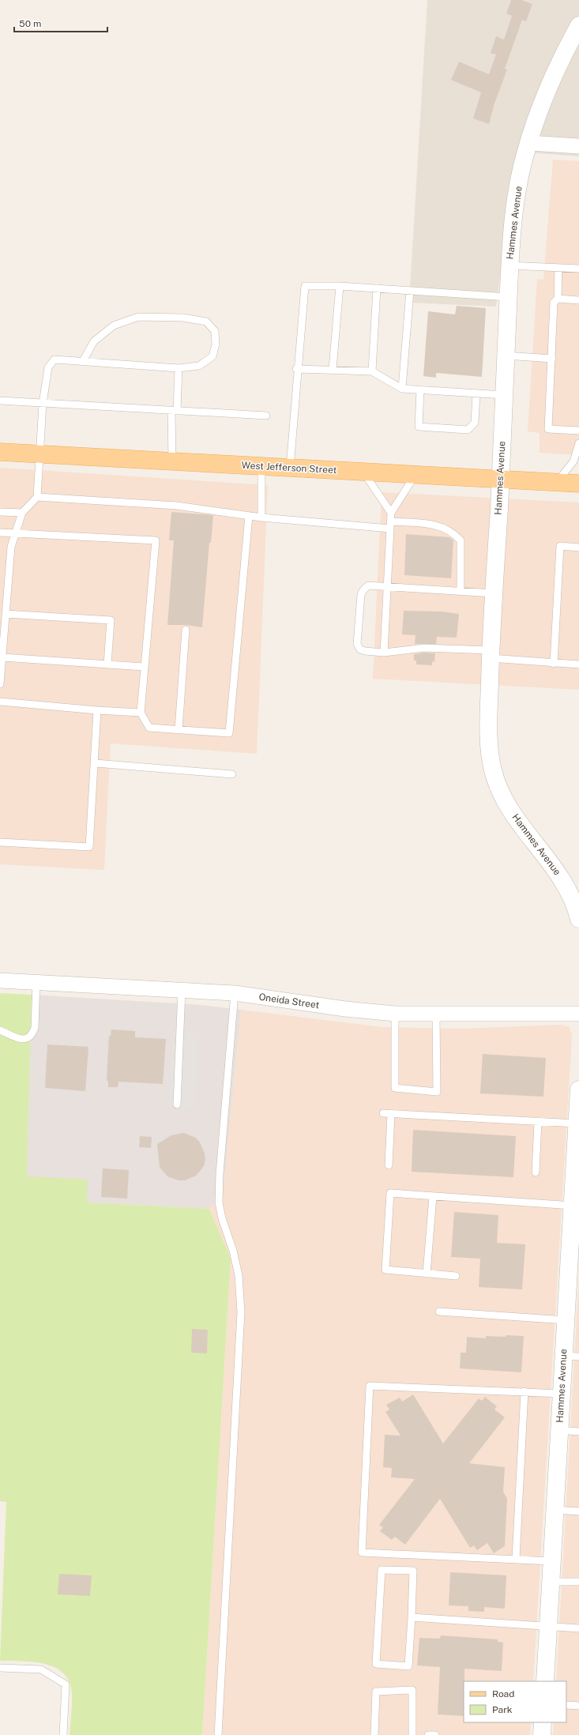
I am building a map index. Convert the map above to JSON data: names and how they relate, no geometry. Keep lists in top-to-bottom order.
{
  "streets": {
    "main road": ["West Jefferson Street"],
    "street": ["Hammes Avenue", "Oneida Street"]
  },
  "crossings": [
    ["Hammes Avenue", "West Jefferson Street"]
  ],
  "legend": ["Road", "Park"],
  "scale_bar": "50 m"
}
